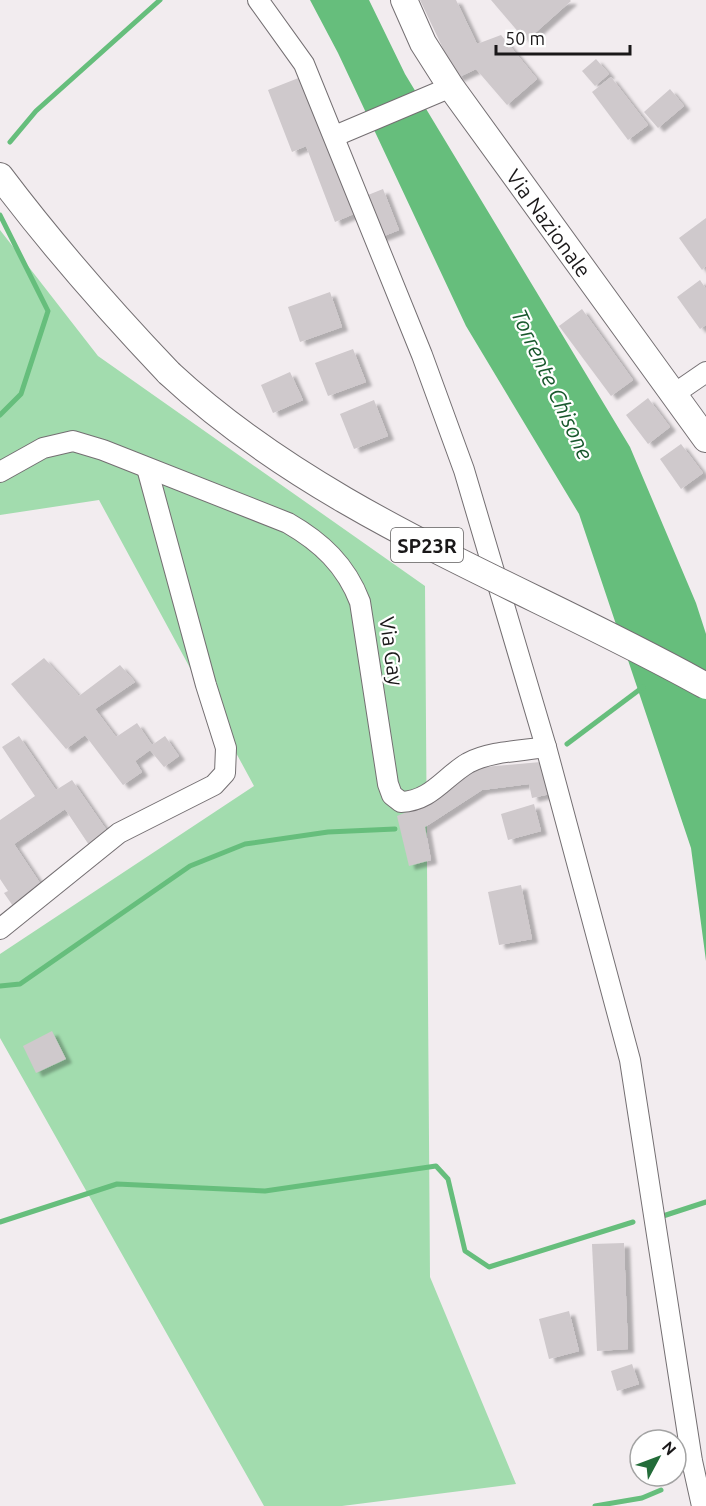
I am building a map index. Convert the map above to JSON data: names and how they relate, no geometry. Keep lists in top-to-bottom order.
{
  "streets": {
    "main road": ["Via Nazionale", "SP23R"],
    "street": ["Via Gay"]
  },
  "water": ["Torrente Chisone"],
  "scale_bar": "50 m",
  "north": "top right"
}
